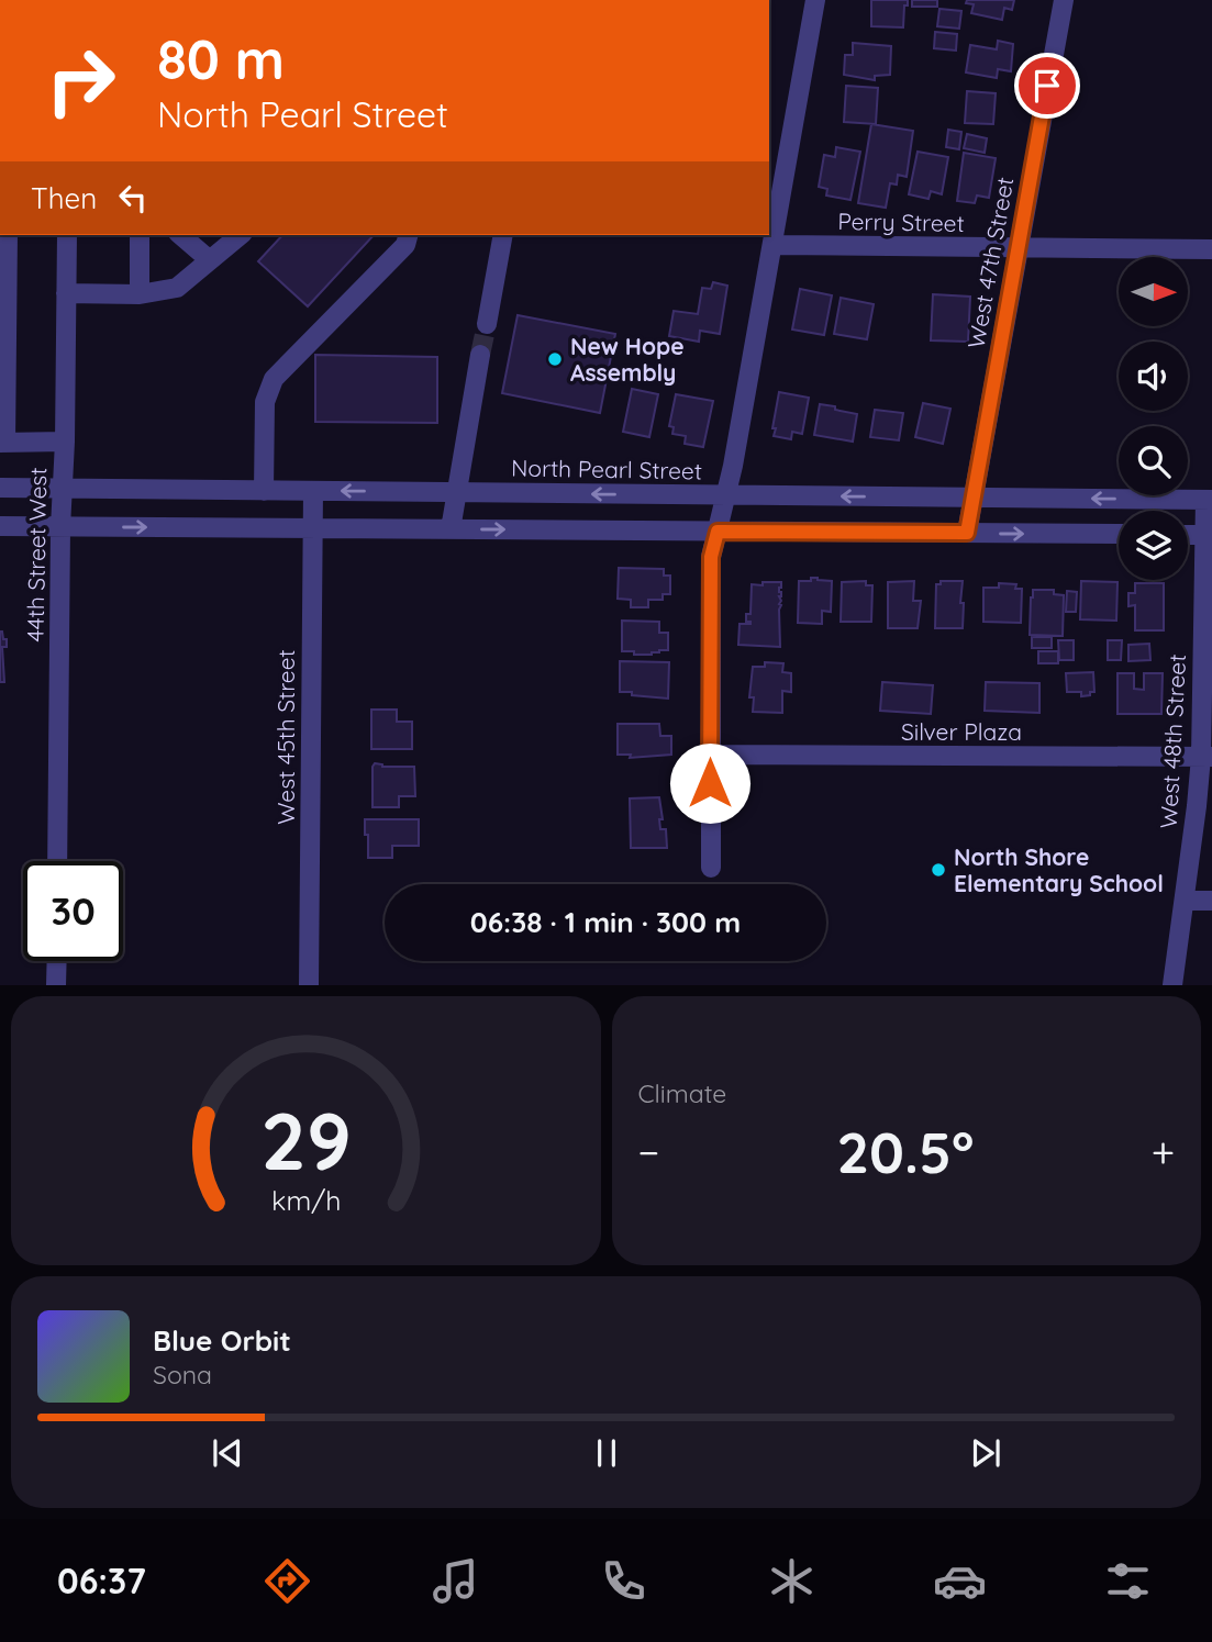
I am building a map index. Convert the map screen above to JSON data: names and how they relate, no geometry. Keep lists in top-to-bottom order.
{
  "streets": {
    "street": [
      "Perry Street",
      "West 47th Street",
      "North Pearl Street",
      "44th Street West",
      "Silver Plaza",
      "West 45th Street",
      "West 48th Street"
    ]
  },
  "crossings": [
    ["Perry Street", "West 47th Street"],
    ["West 47th Street", "North Pearl Street"],
    ["North Pearl Street", "44th Street West"],
    ["North Pearl Street", "West 45th Street"],
    ["North Pearl Street", "West 48th Street"],
    ["Silver Plaza", "West 48th Street"]
  ],
  "places": ["New Hope Assembly", "North Shore Elementary School"],
  "north": "right",
  "page": {
    "turn": ["80 m", "North Pearl Street"],
    "then": "Then",
    "limit": "30",
    "trip": "06:38 · 1 min · 300 m",
    "tile": "Climate",
    "heat": ["−", "20.5°", "+"],
    "song": ["Blue Orbit", "Sona"],
    "tabs": "06:37",
    "gauge": ["29", "km/h"]
  }
}
